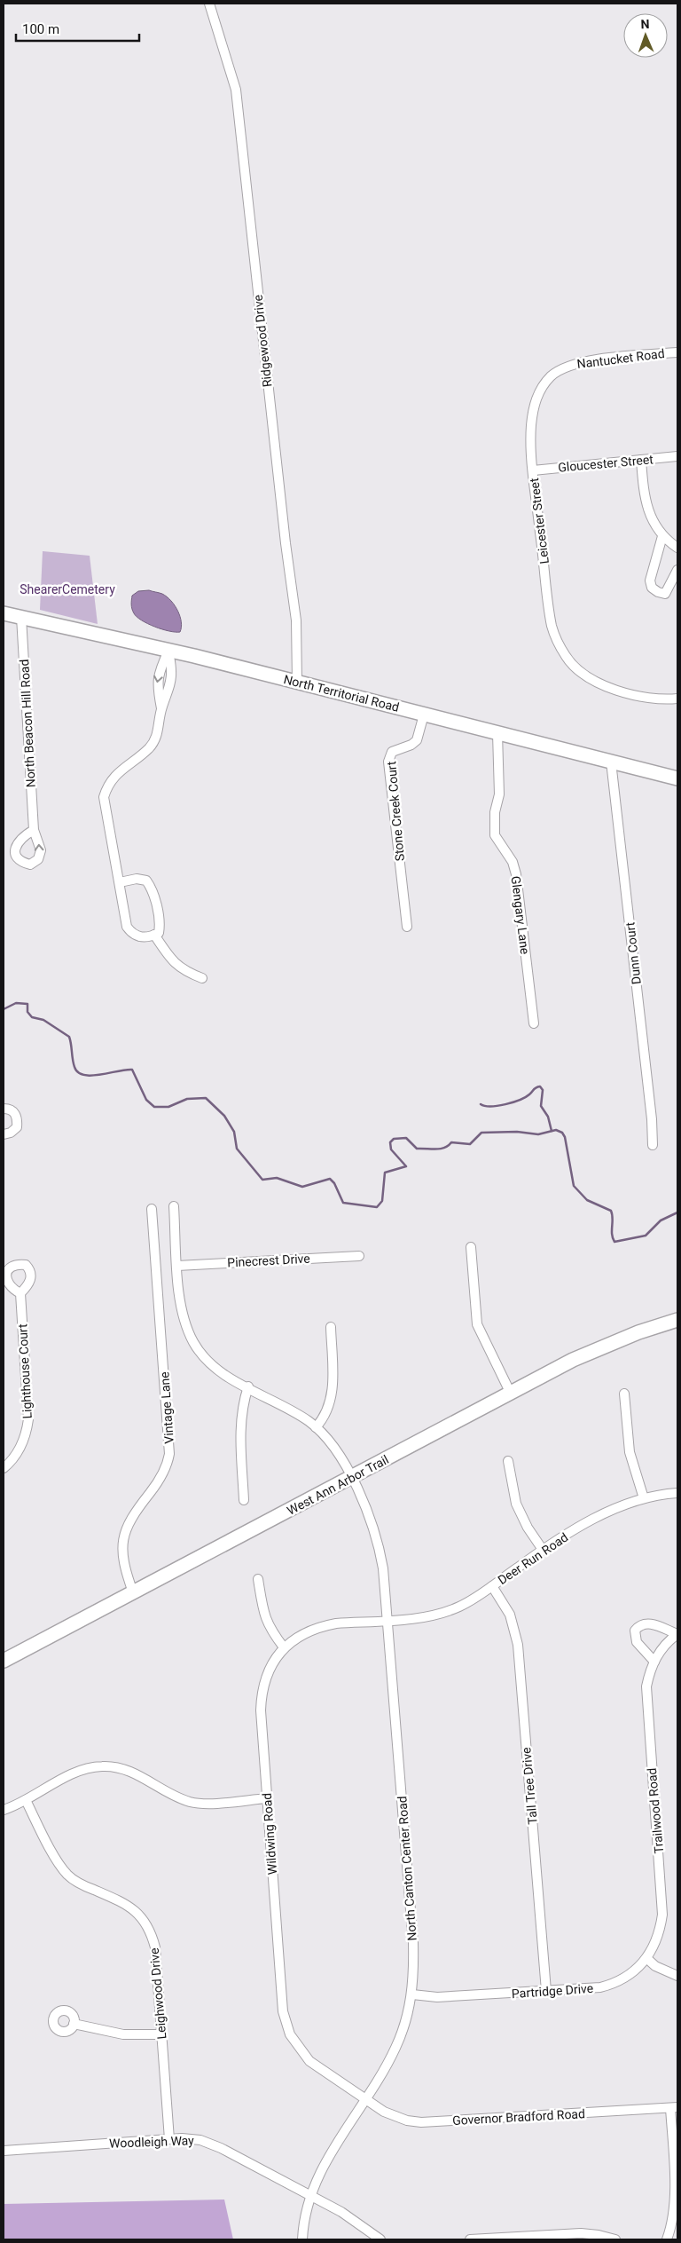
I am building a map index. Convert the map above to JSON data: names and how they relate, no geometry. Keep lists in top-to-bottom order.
{
  "streets": {
    "street": [
      "Ridgewood Drive",
      "Nantucket Road",
      "Gloucester Street",
      "Leicester Street",
      "North Territorial Road",
      "North Beacon Hill Road",
      "Stone Creek Court",
      "Glengary Lane",
      "Dunn Court",
      "Pinecrest Drive",
      "Lighthouse Court",
      "Vintage Lane",
      "West Ann Arbor Trail",
      "Deer Run Road",
      "Tall Tree Drive",
      "Trailwood Road",
      "Wildwing Road",
      "North Canton Center Road",
      "Partridge Drive",
      "Leighwood Drive",
      "Governor Bradford Road",
      "Woodleigh Way"
    ]
  },
  "crossings": [
    ["Ridgewood Drive", "North Territorial Road"],
    ["Nantucket Road", "Leicester Street"],
    ["Gloucester Street", "Leicester Street"],
    ["North Territorial Road", "North Beacon Hill Road"],
    ["North Territorial Road", "Stone Creek Court"],
    ["North Territorial Road", "Glengary Lane"],
    ["North Territorial Road", "Dunn Court"],
    ["Vintage Lane", "West Ann Arbor Trail"],
    ["West Ann Arbor Trail", "North Canton Center Road"],
    ["Deer Run Road", "Tall Tree Drive"],
    ["Deer Run Road", "Wildwing Road"],
    ["Deer Run Road", "North Canton Center Road"],
    ["Tall Tree Drive", "Partridge Drive"],
    ["Trailwood Road", "Partridge Drive"],
    ["Wildwing Road", "North Canton Center Road"],
    ["Wildwing Road", "Governor Bradford Road"],
    ["North Canton Center Road", "Partridge Drive"],
    ["North Canton Center Road", "Governor Bradford Road"],
    ["North Canton Center Road", "Woodleigh Way"],
    ["Leighwood Drive", "Woodleigh Way"]
  ],
  "parks": ["ShearerCemetery"],
  "scale_bar": "100 m",
  "north": "top"
}
